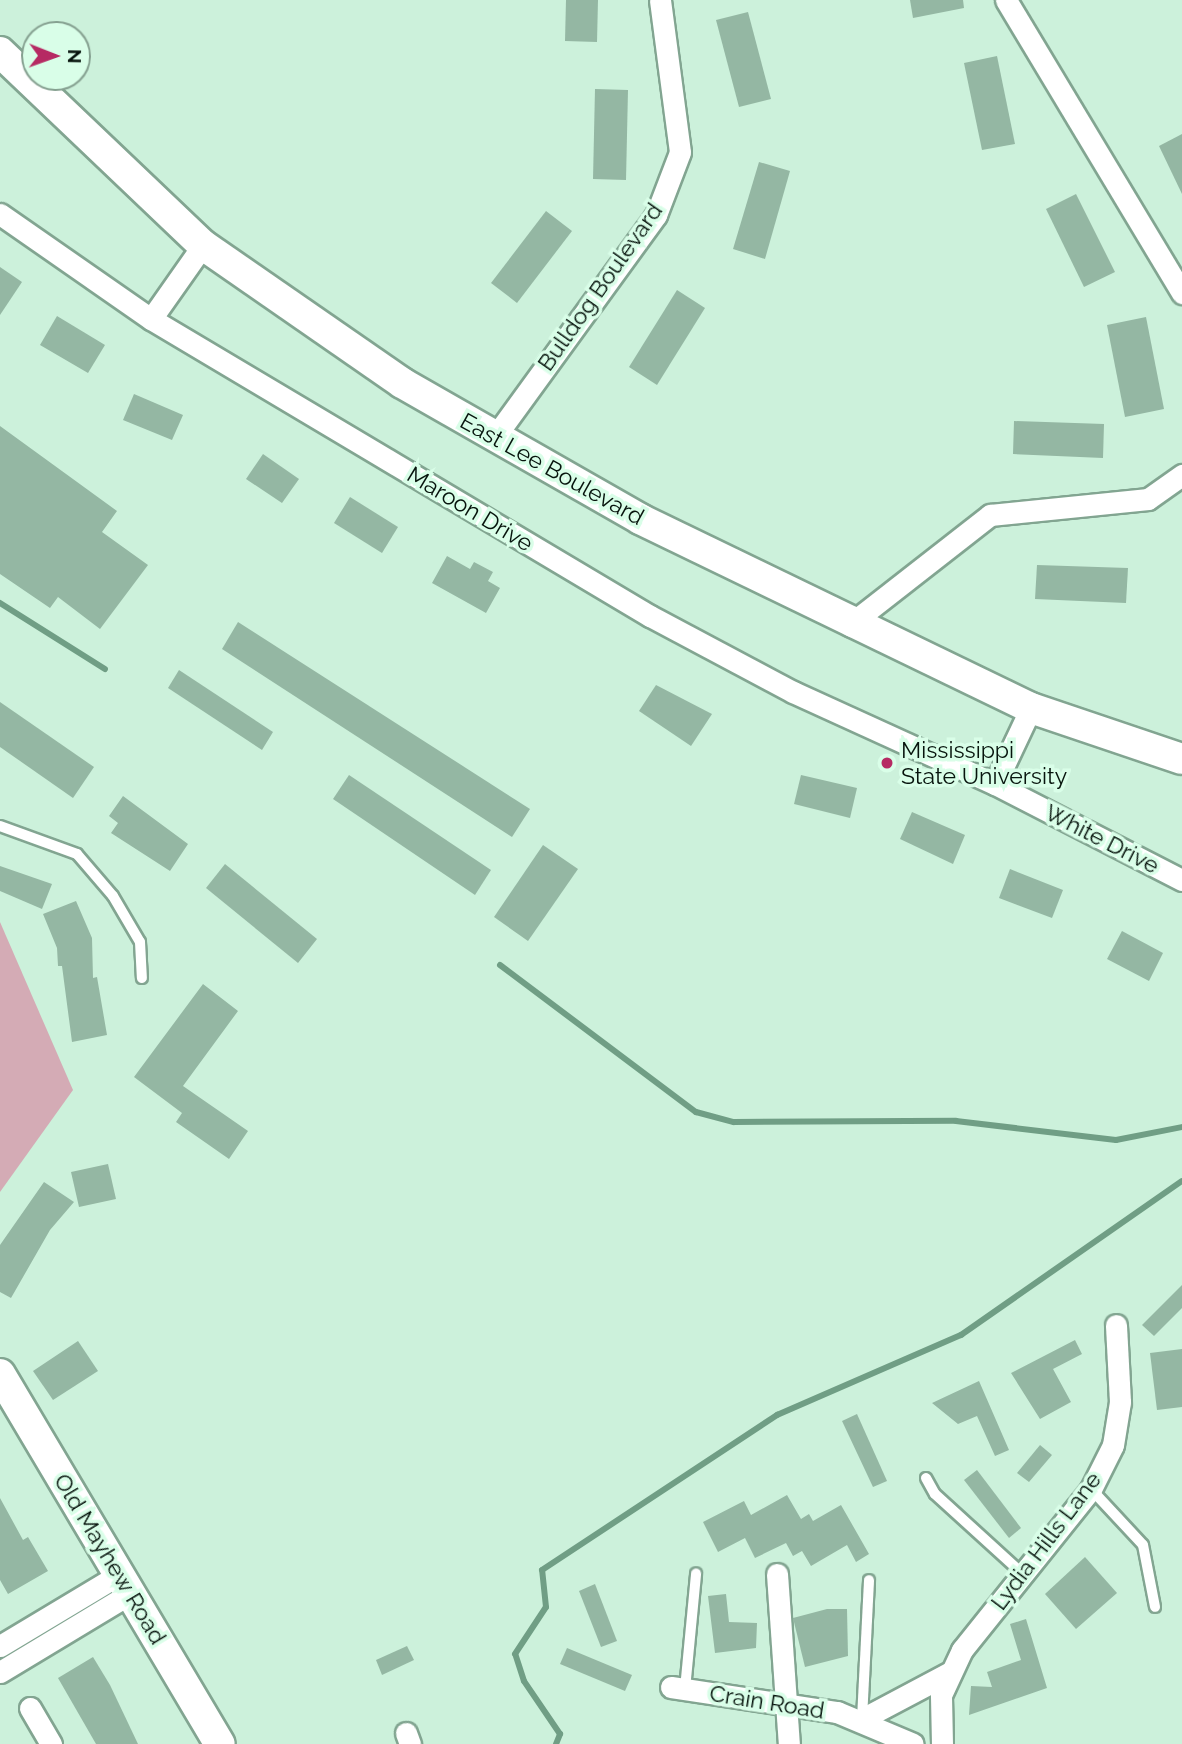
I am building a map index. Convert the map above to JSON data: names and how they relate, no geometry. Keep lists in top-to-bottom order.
{
  "streets": {
    "street": [
      "Bulldog Boulevard",
      "East Lee Boulevard",
      "Maroon Drive",
      "White Drive",
      "Lydia Hills Lane",
      "Old Mayhew Road",
      "Crain Road"
    ]
  },
  "crossings": [
    ["Bulldog Boulevard", "East Lee Boulevard"],
    ["Maroon Drive", "White Drive"]
  ],
  "places": ["Mississippi State University"],
  "north": "right"
}
